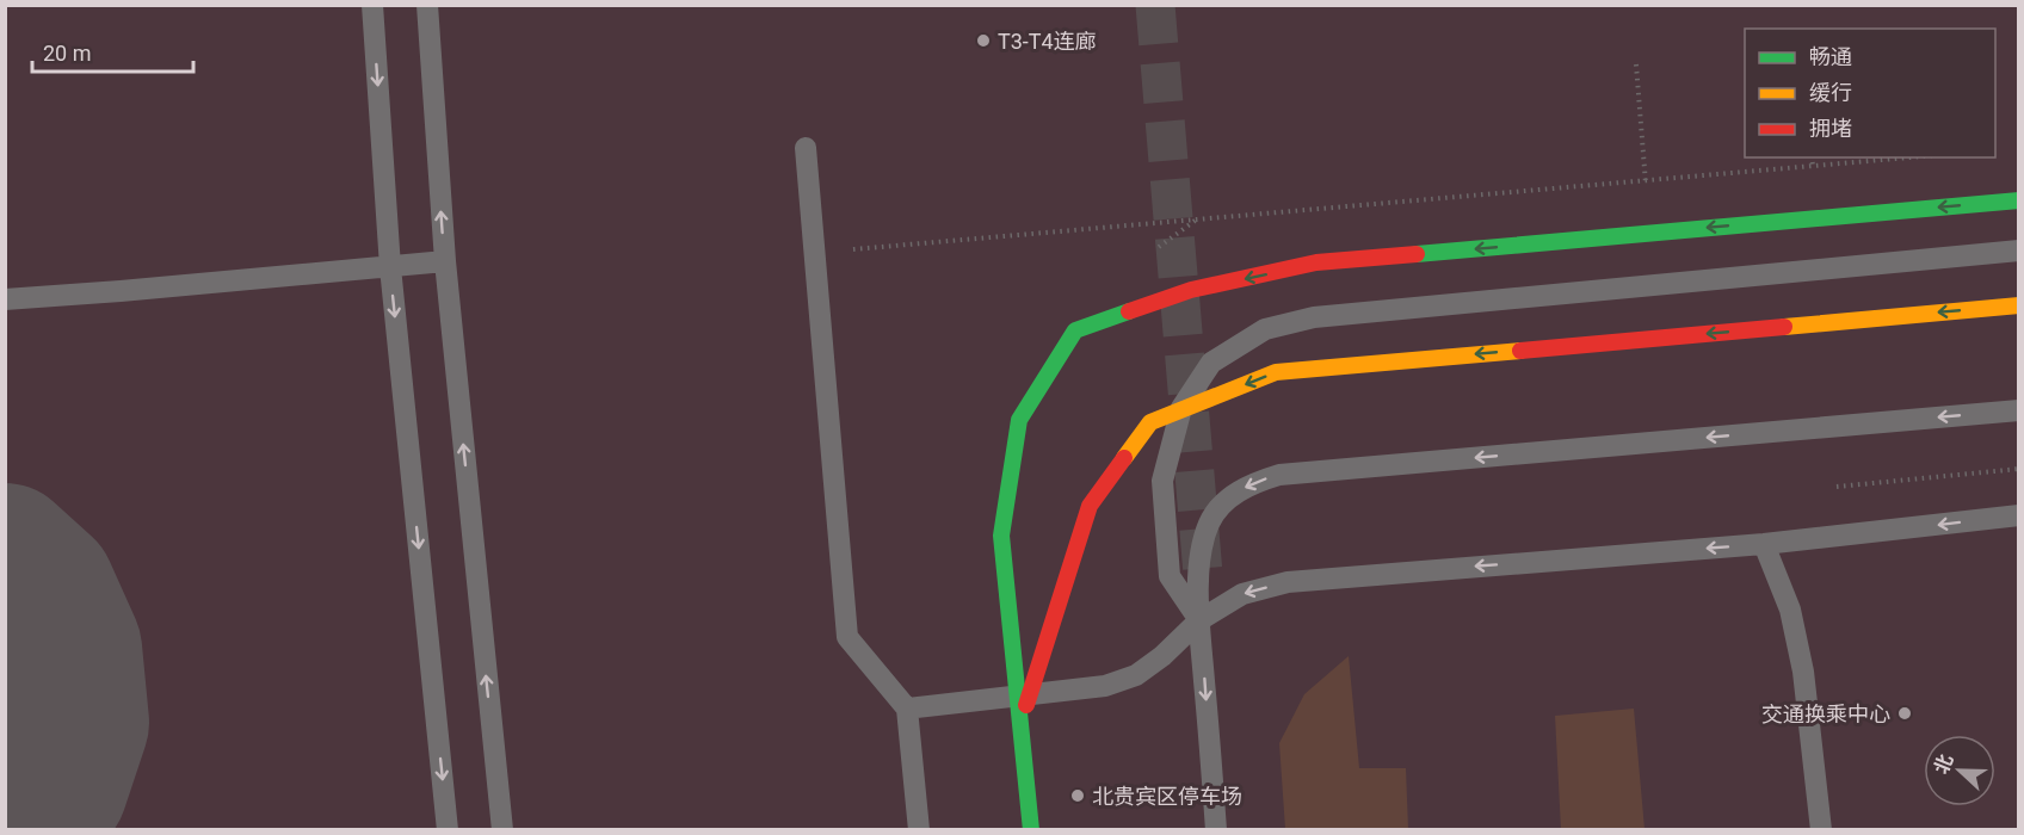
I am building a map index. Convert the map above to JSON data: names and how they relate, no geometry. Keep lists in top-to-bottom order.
{
  "places": ["T3-T4连廊", "交通换乘中心", "北贵宾区停车场"],
  "legend": ["畅通", "缓行", "拥堵"],
  "scale_bar": "20 m",
  "north": "left"
}
